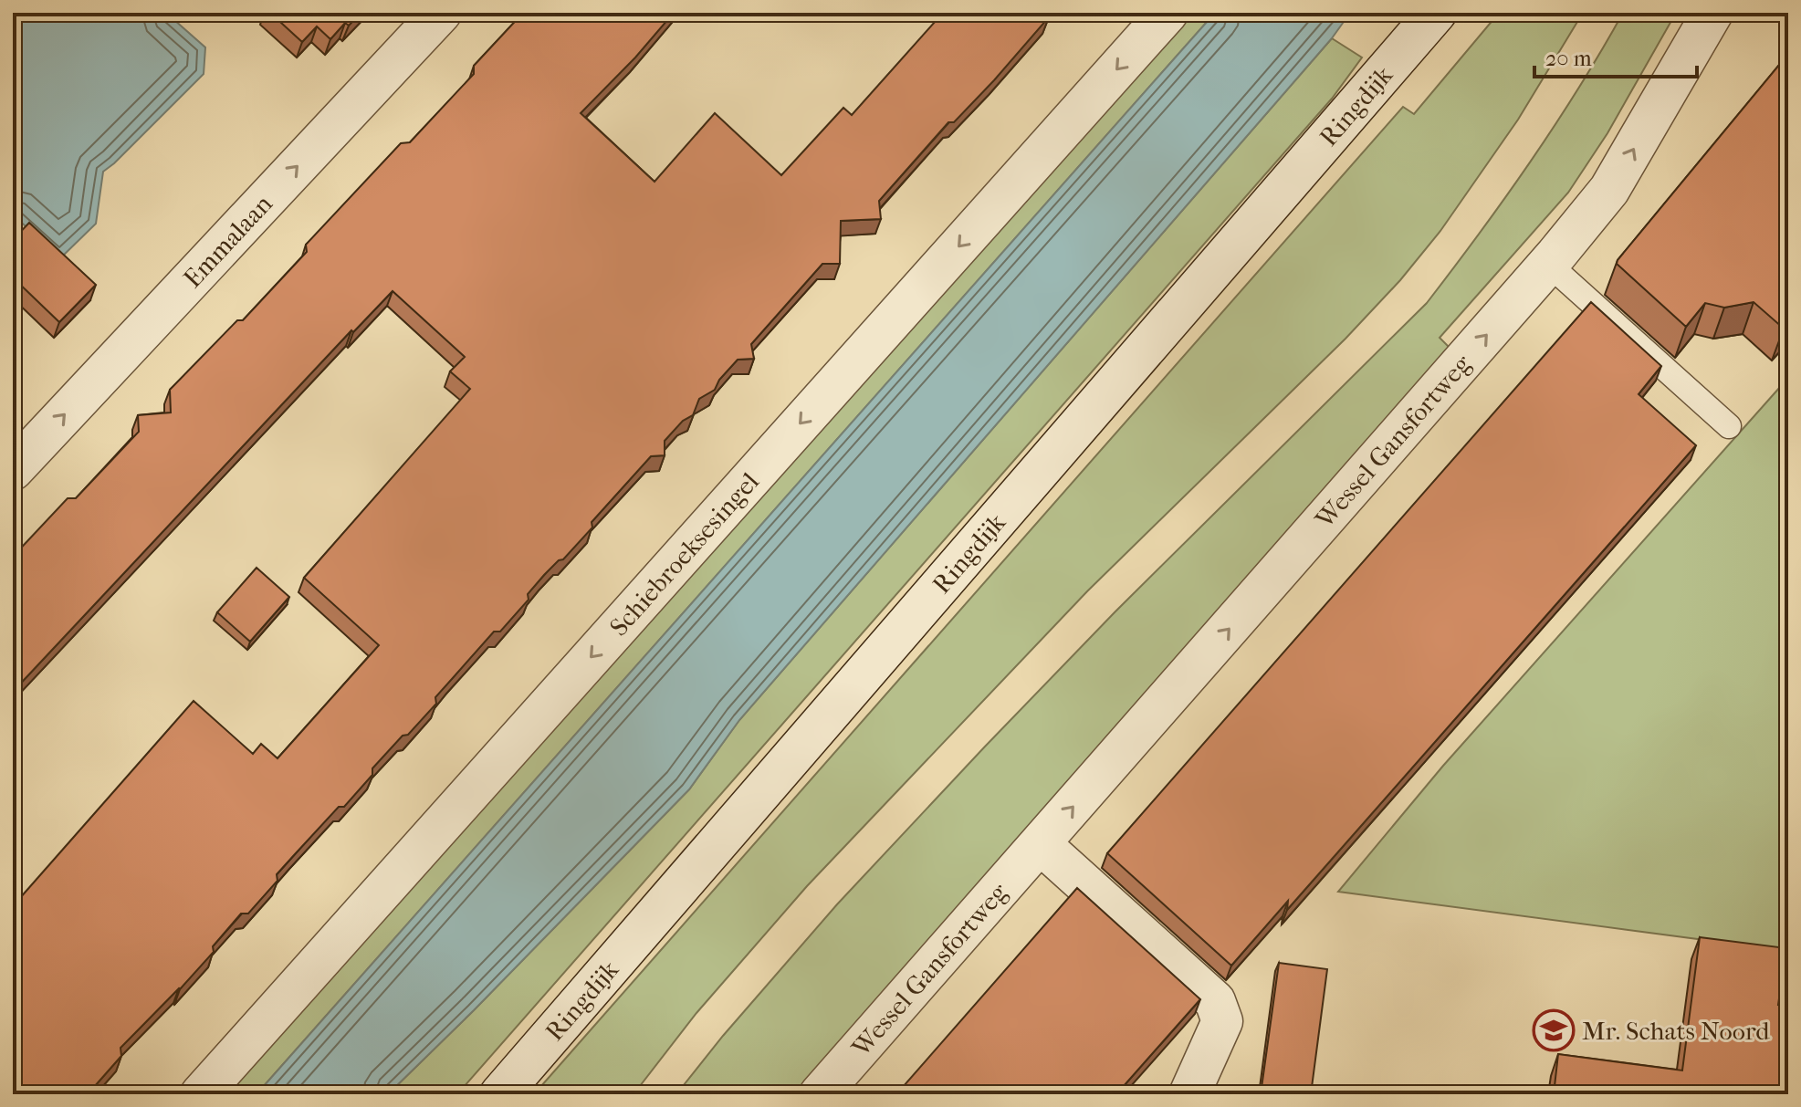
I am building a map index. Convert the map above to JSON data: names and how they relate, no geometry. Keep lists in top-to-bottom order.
{
  "streets": {
    "street": [
      "Ringdijk",
      "Emmalaan",
      "Wessel Gansfortweg",
      "Schiebroeksesingel"
    ]
  },
  "one_way": ["Emmalaan", "Wessel Gansfortweg", "Schiebroeksesingel"],
  "places": {
    "school or university": ["Mr. Schats Noord"]
  },
  "scale_bar": "20 m"
}
